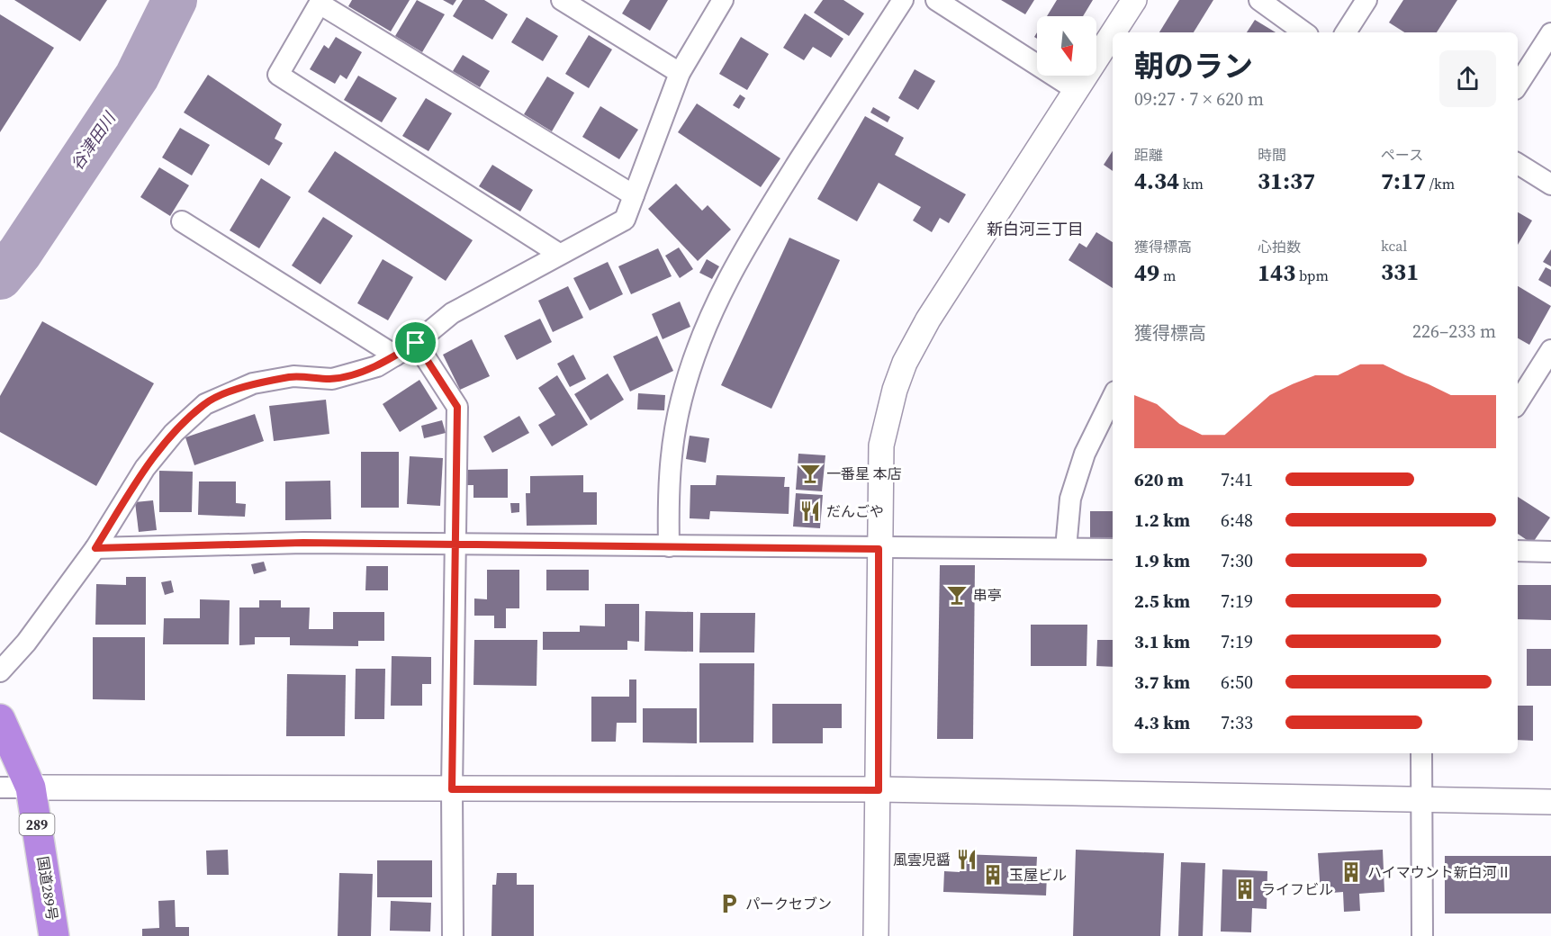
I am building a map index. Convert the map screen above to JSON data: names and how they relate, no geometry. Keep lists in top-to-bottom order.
{
  "streets": {
    "highway": ["289", "国道289号"]
  },
  "districts": ["新白河三丁目"],
  "water": ["谷津田川"],
  "places": {
    "bar": ["一番星 本店", "串亭"],
    "restaurant": ["だんごや", "風雲児醤"],
    "building": ["ハイマウント新白河Ⅱ", "玉屋ビル", "ライフビル"],
    "parking": ["パークセブン"]
  },
  "north": "bottom",
  "page": {
    "heading": ["朝のラン", "09:27 · 7 × 620 m"],
    "stats": [
      ["距離", "4.34 km"],
      ["時間", "31:37"],
      ["ペース", "7:17 /km"],
      ["獲得標高", "49 m"],
      ["心拍数", "143 bpm"],
      ["kcal", "331"]
    ],
    "chart": ["獲得標高", "226–233 m"],
    "list": [
      {
        "name": "620 m",
        "note": "7:41"
      },
      {
        "name": "1.2 km",
        "note": "6:48"
      },
      {
        "name": "1.9 km",
        "note": "7:30"
      },
      {
        "name": "2.5 km",
        "note": "7:19"
      },
      {
        "name": "3.1 km",
        "note": "7:19"
      },
      {
        "name": "3.7 km",
        "note": "6:50"
      },
      {
        "name": "4.3 km",
        "note": "7:33"
      }
    ]
  }
}
